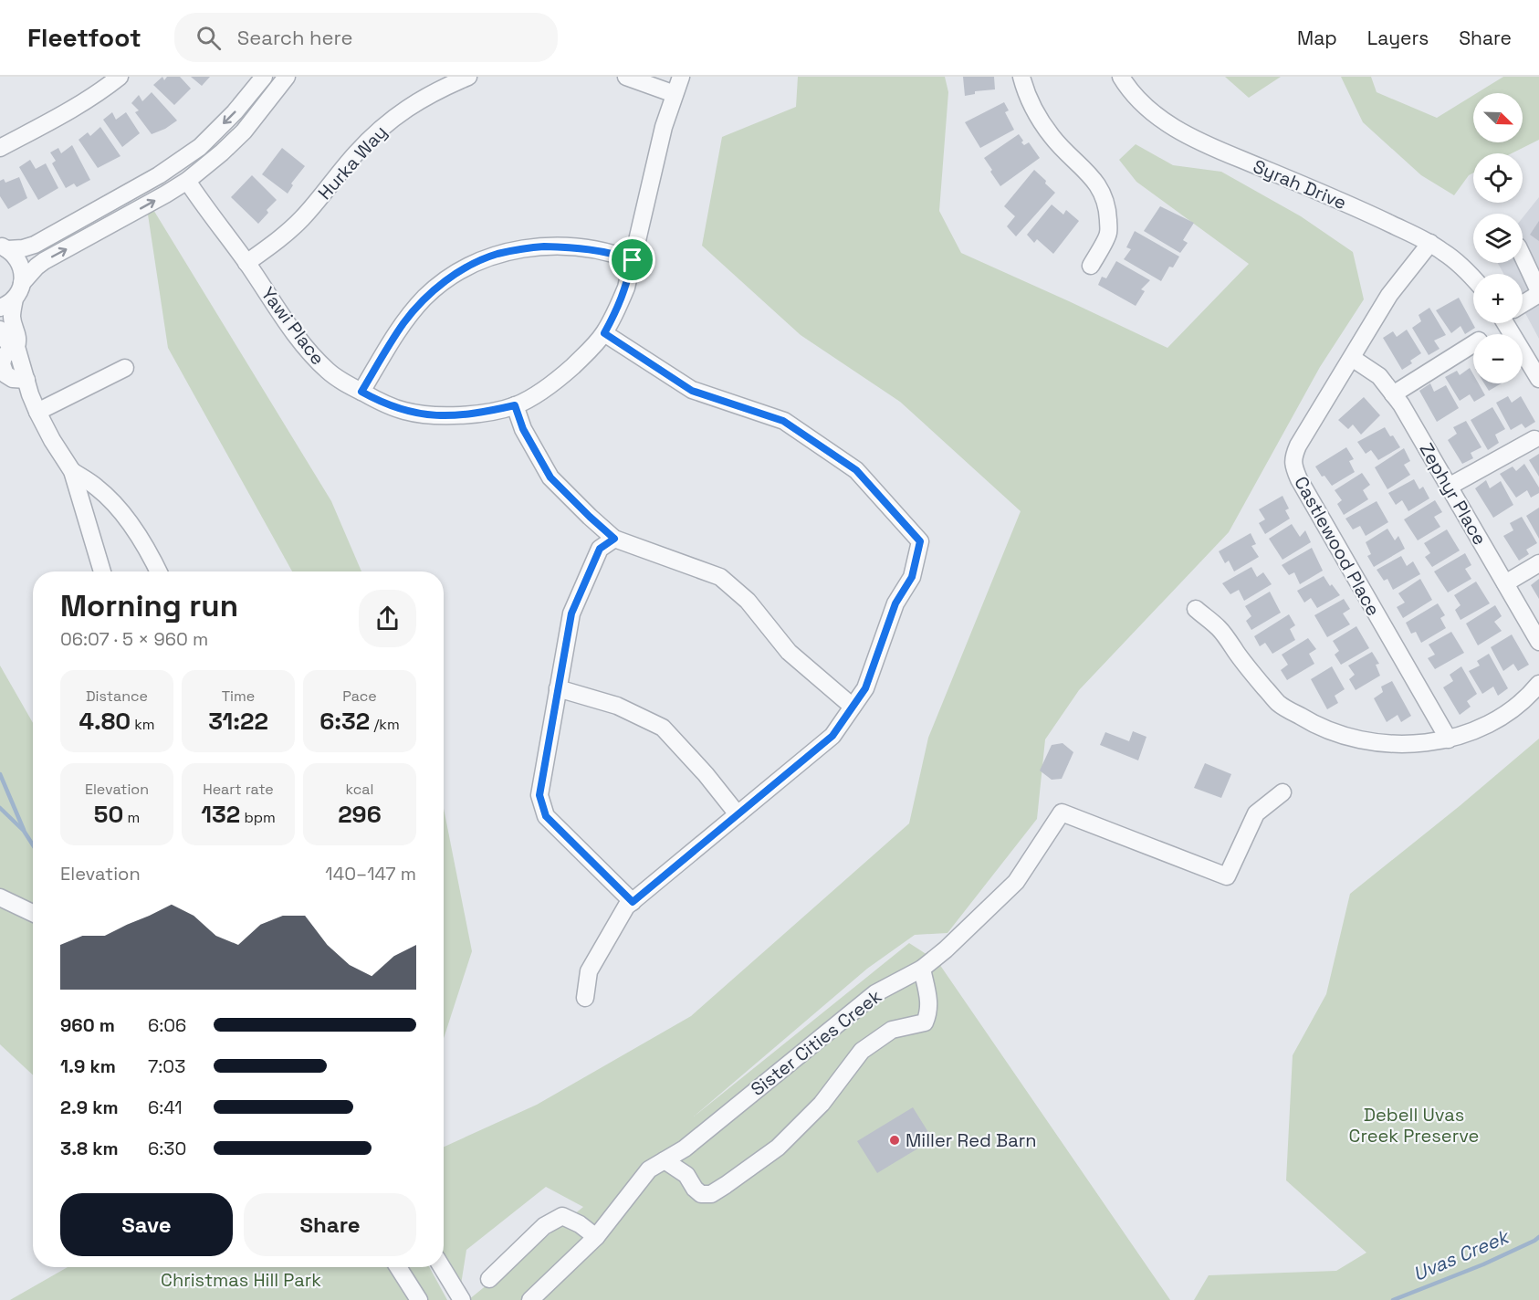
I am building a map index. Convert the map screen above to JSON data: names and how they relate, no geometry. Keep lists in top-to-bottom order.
{
  "streets": {
    "street": [
      "Hurka Way",
      "Syrah Drive",
      "Yawi Place",
      "Zephyr Place",
      "Castlewood Place",
      "Sister Cities Creek"
    ]
  },
  "crossings": [
    ["Hurka Way", "Yawi Place"],
    ["Syrah Drive", "Castlewood Place"],
    ["Zephyr Place", "Castlewood Place"]
  ],
  "water": ["Uvas Creek"],
  "parks": ["Debell Uvas Creek Preserve", "Christmas Hill Park"],
  "places": ["Miller Red Barn"],
  "north": "bottom right",
  "page": {
    "header": "Fleetfoot",
    "search": "Search here",
    "nav": ["Map", "Layers", "Share"],
    "map_buttons": ["+", "−"],
    "heading": ["Morning run", "06:07 · 5 × 960 m"],
    "stats": [
      ["Distance", "4.80 km"],
      ["Time", "31:22"],
      ["Pace", "6:32 /km"],
      ["Elevation", "50 m"],
      ["Heart rate", "132 bpm"],
      ["kcal", "296"]
    ],
    "chart": ["Elevation", "140–147 m"],
    "list": [
      {
        "name": "960 m",
        "note": "6:06"
      },
      {
        "name": "1.9 km",
        "note": "7:03"
      },
      {
        "name": "2.9 km",
        "note": "6:41"
      },
      {
        "name": "3.8 km",
        "note": "6:30"
      }
    ],
    "buttons": ["Save", "Share"]
  }
}
